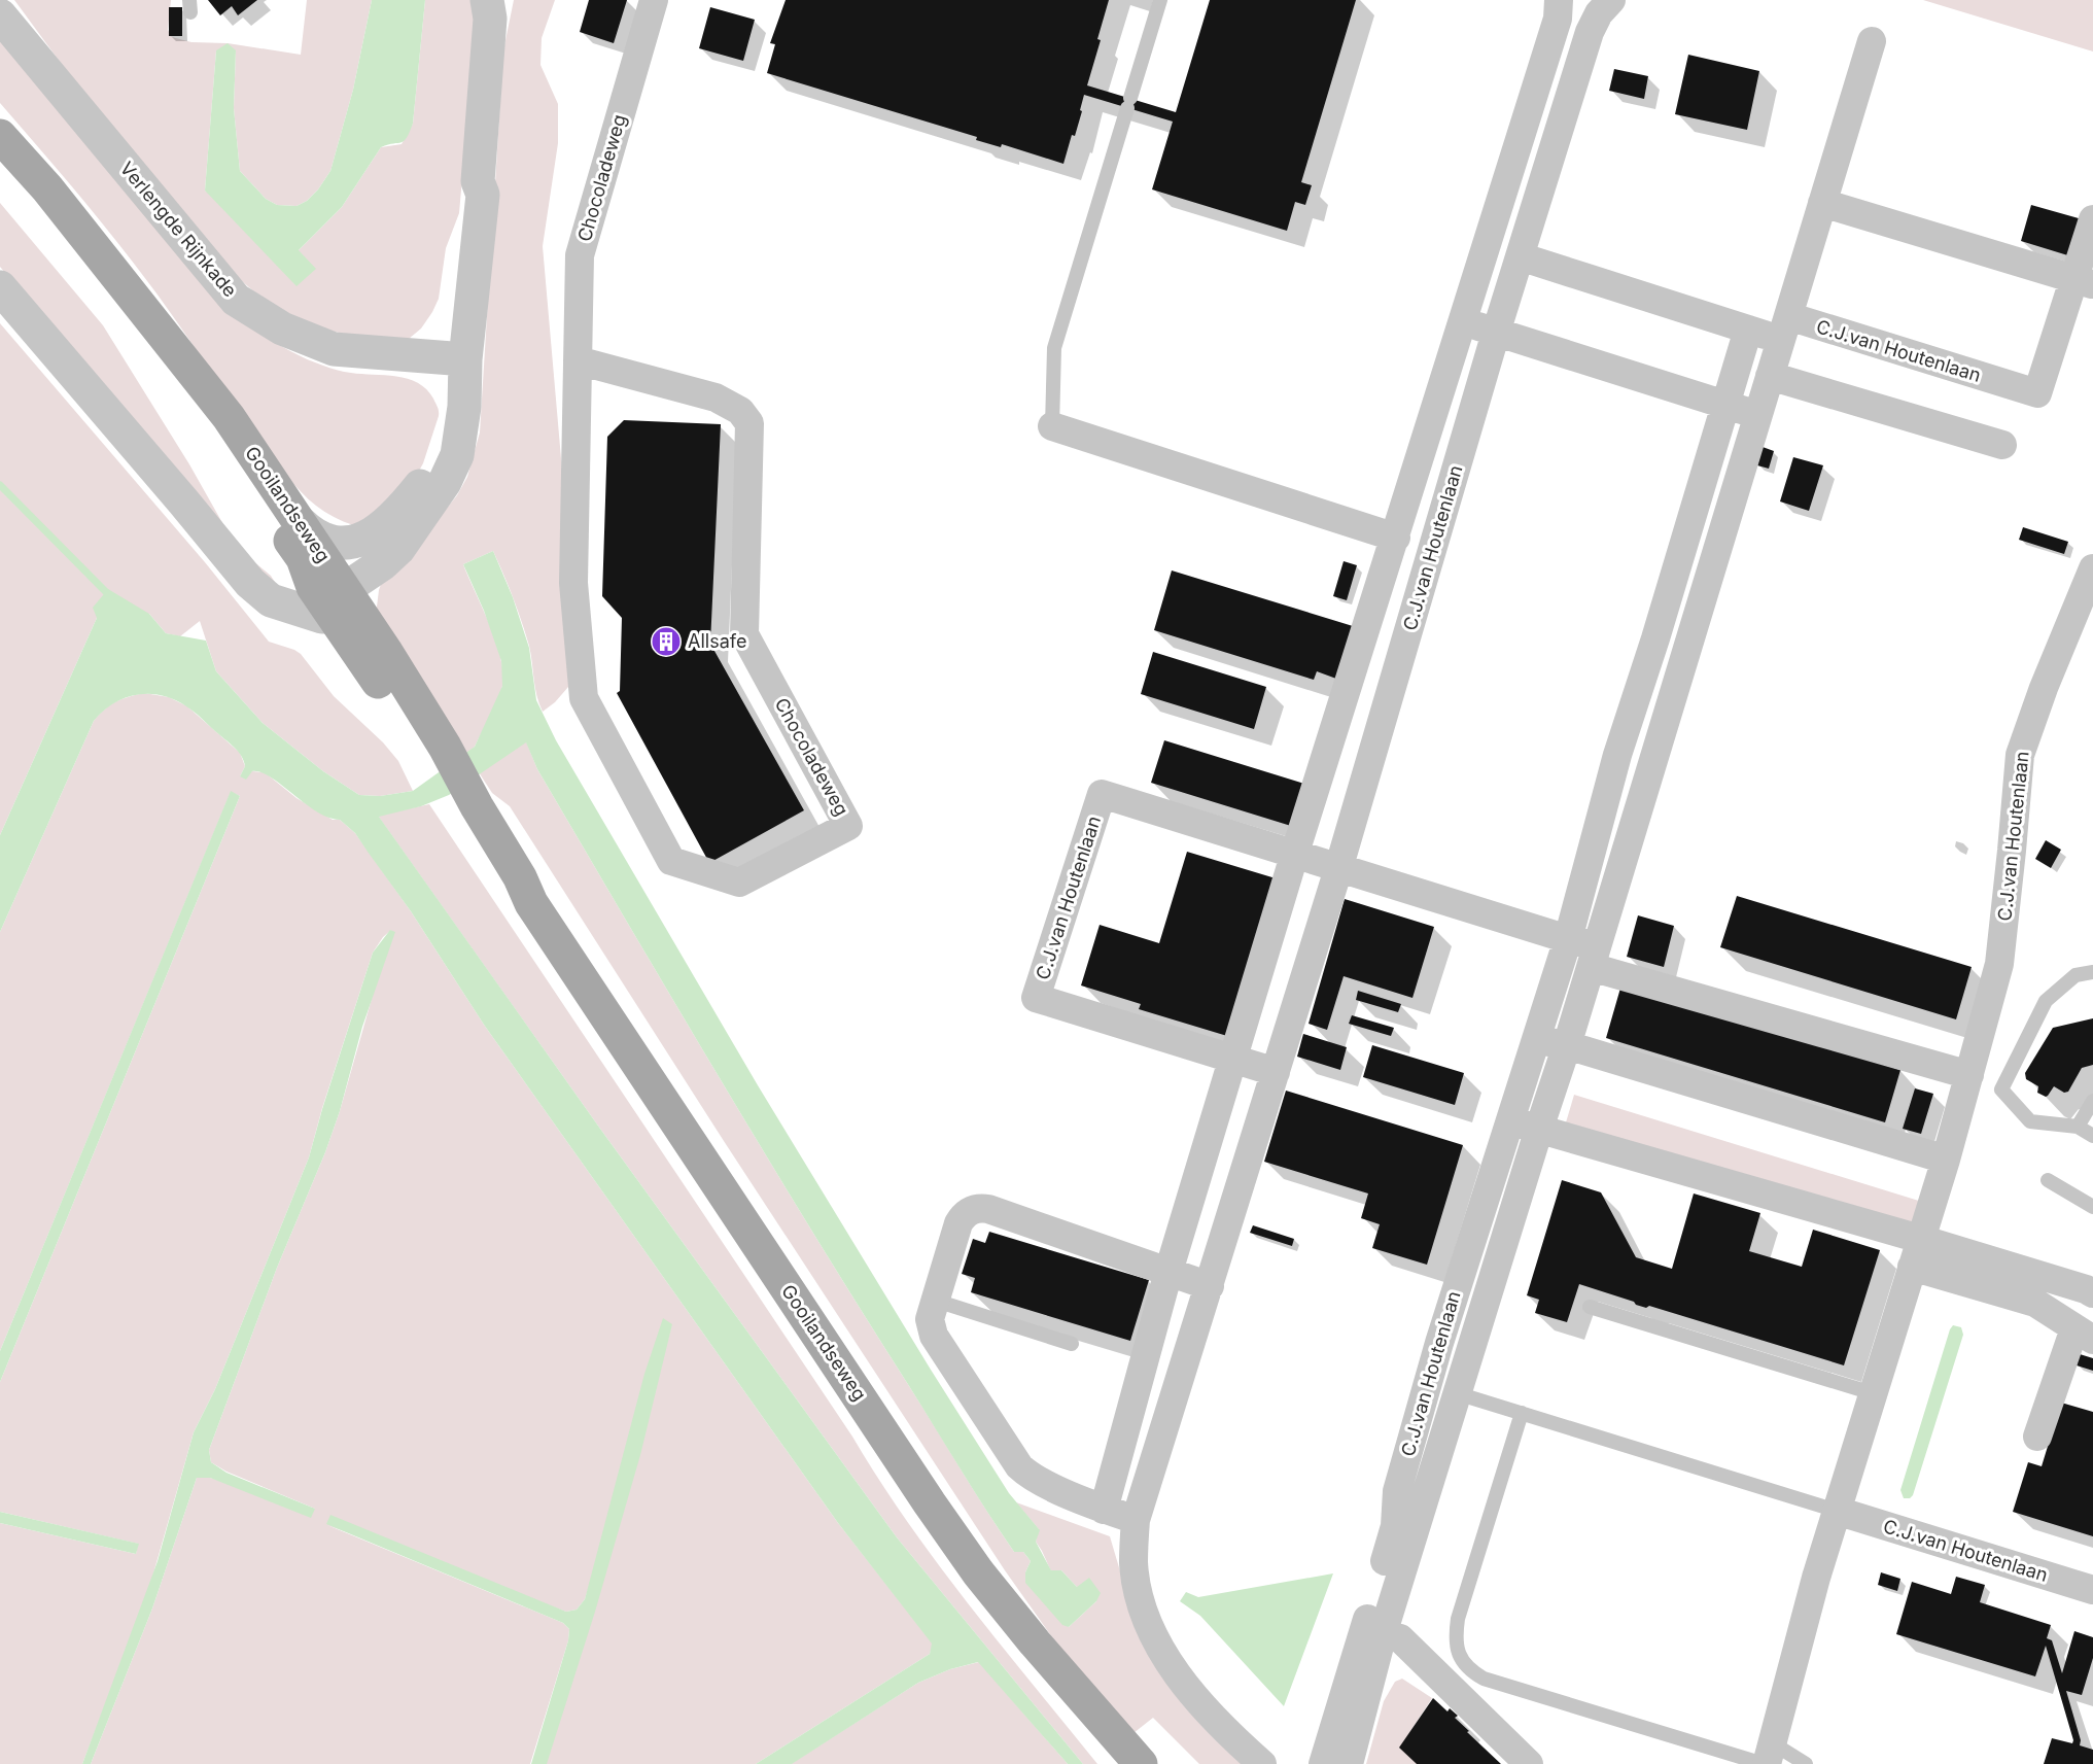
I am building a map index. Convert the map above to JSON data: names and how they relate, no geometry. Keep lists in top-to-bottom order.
{
  "streets": {
    "main road": ["Gooilandseweg"],
    "street": ["Chocoladeweg", "Verlengde Rijnkade", "C.J.van Houtenlaan"]
  },
  "places": {
    "building": ["Allsafe"]
  }
}
